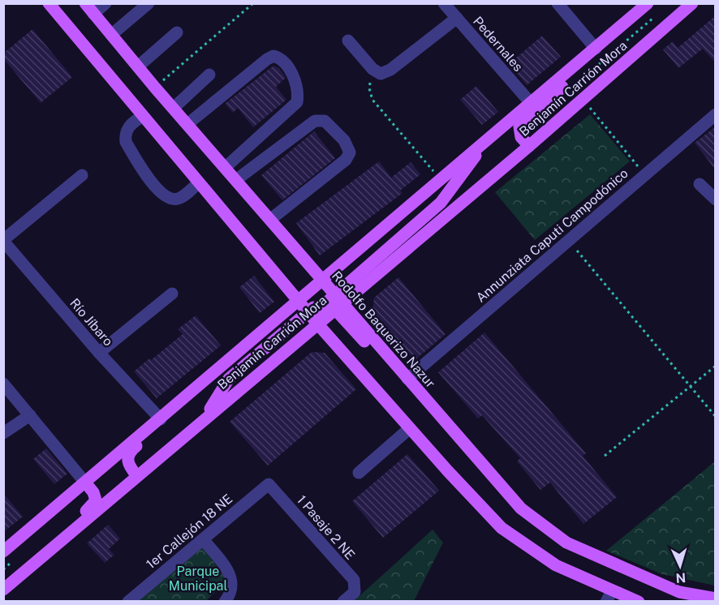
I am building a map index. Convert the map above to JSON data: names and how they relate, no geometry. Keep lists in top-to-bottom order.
{
  "streets": {
    "main road": ["Benjamín Carrión Mora", "Rodolfo Baquerizo Nazur"],
    "street": [
      "Pedernales",
      "Annunziata Caputi Campodónico",
      "Río Jíbaro",
      "1 Pasaje 2 NE",
      "1er Callejón 18 NE"
    ]
  },
  "crossings": [
    ["Pedernales", "Benjamín Carrión Mora"],
    ["Benjamín Carrión Mora", "Río Jíbaro"],
    ["Benjamín Carrión Mora", "Rodolfo Baquerizo Nazur"],
    ["Annunziata Caputi Campodónico", "Rodolfo Baquerizo Nazur"],
    ["1 Pasaje 2 NE", "1er Callejón 18 NE"]
  ],
  "parks": ["Parque Municipal"],
  "north": "bottom"
}
